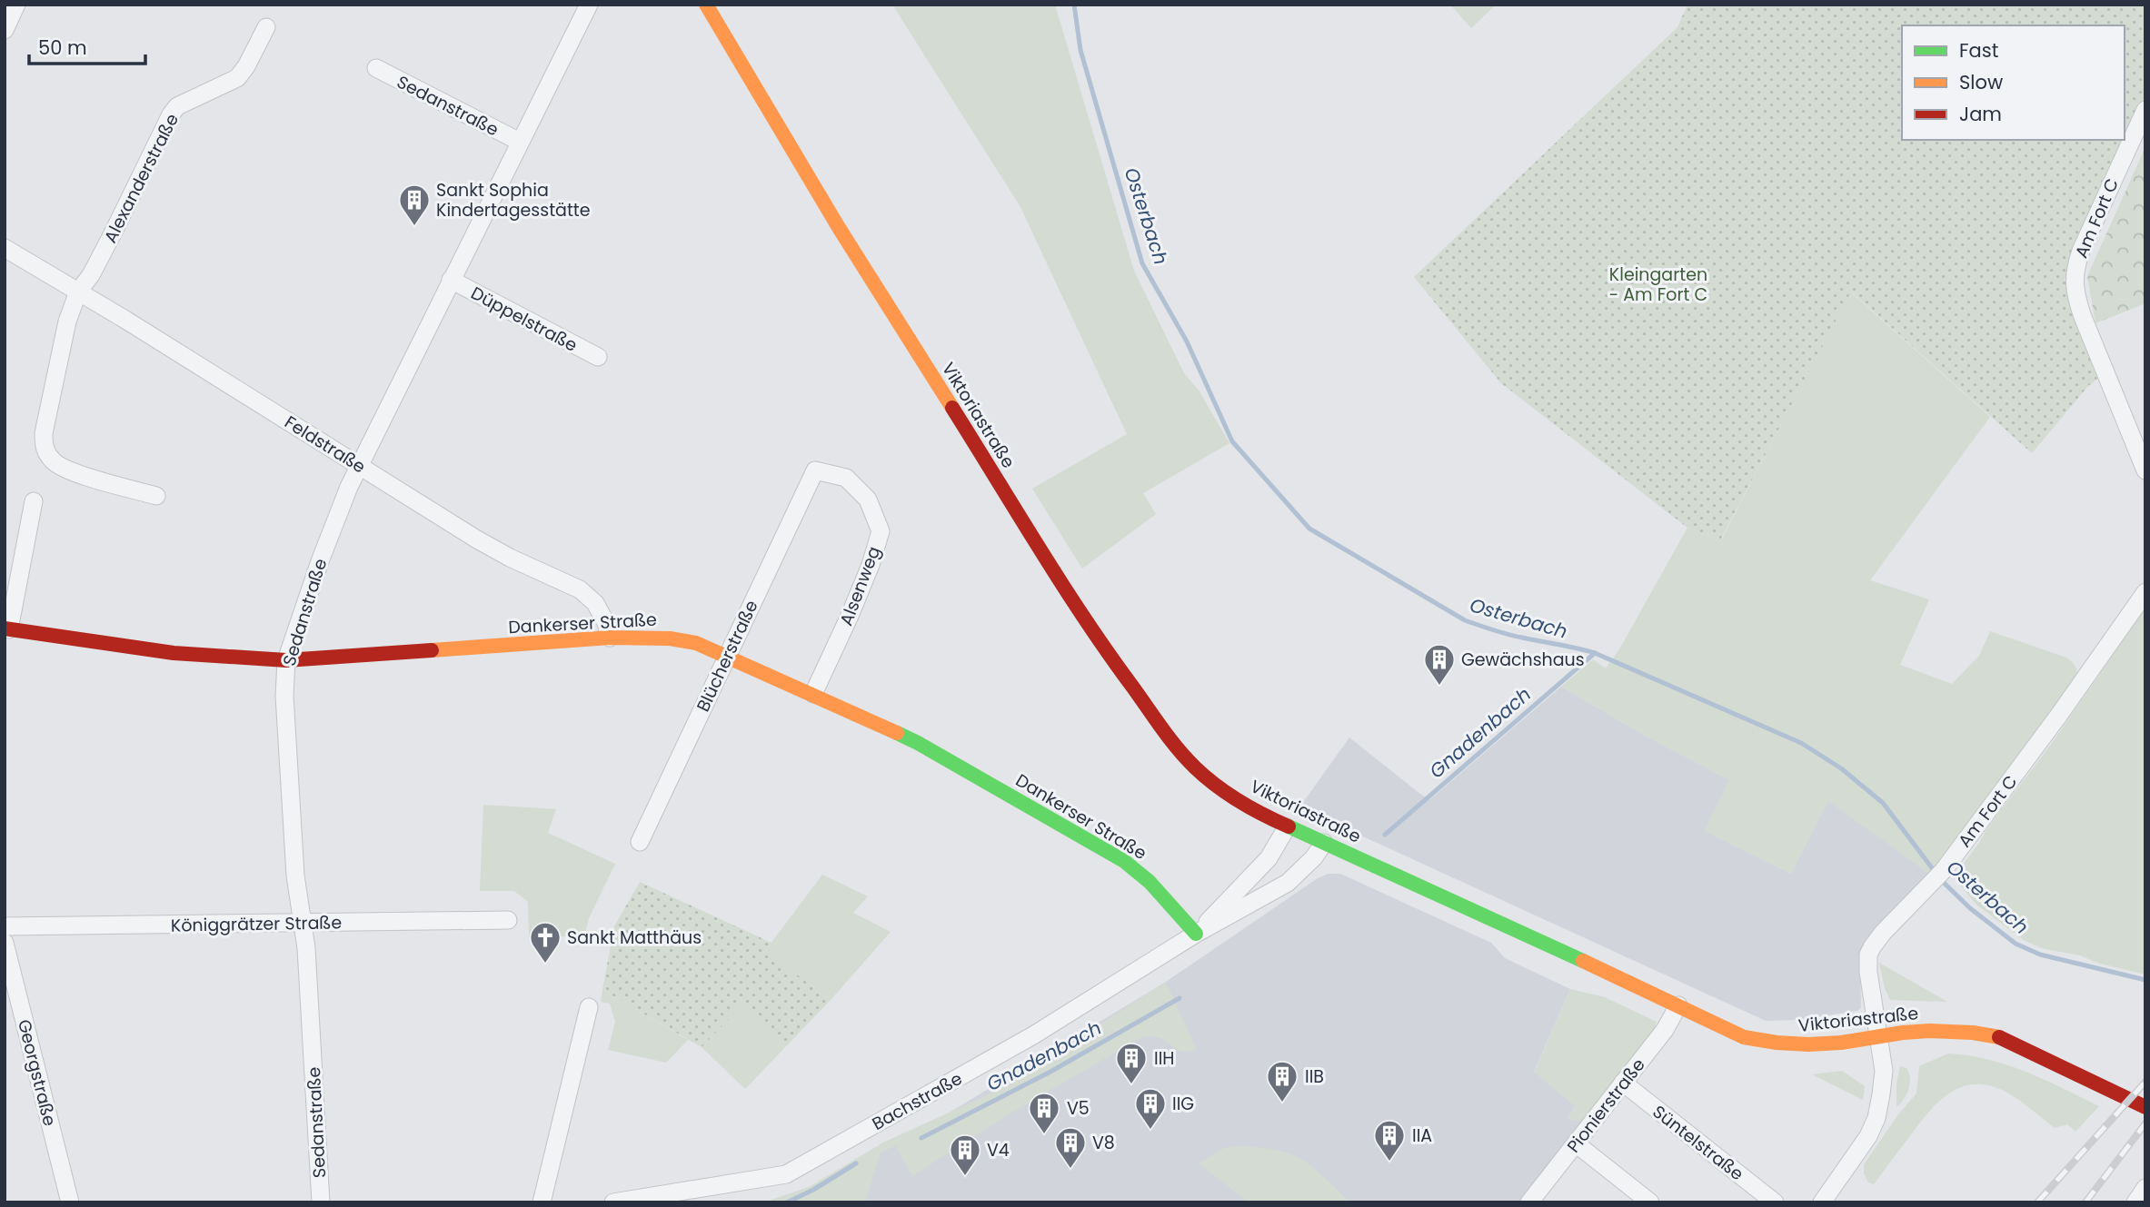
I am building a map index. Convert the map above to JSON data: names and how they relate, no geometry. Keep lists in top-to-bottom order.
{
  "streets": {
    "main road": ["Viktoriastraße", "Dankerser Straße"],
    "street": [
      "Sedanstraße",
      "Alexanderstraße",
      "Am Fort C",
      "Düppelstraße",
      "Feldstraße",
      "Alsenweg",
      "Blücherstraße",
      "Königgrätzer Straße",
      "Georgstraße",
      "Bachstraße",
      "Pionierstraße",
      "Süntelstraße"
    ]
  },
  "crossings": [
    ["Sedanstraße", "Düppelstraße"],
    ["Sedanstraße", "Feldstraße"],
    ["Sedanstraße", "Dankerser Straße"],
    ["Sedanstraße", "Königgrätzer Straße"],
    ["Alexanderstraße", "Feldstraße"],
    ["Am Fort C", "Viktoriastraße"],
    ["Viktoriastraße", "Bachstraße"],
    ["Viktoriastraße", "Pionierstraße"],
    ["Feldstraße", "Dankerser Straße"],
    ["Alsenweg", "Dankerser Straße"],
    ["Alsenweg", "Blücherstraße"],
    ["Dankerser Straße", "Blücherstraße"],
    ["Dankerser Straße", "Bachstraße"],
    ["Pionierstraße", "Süntelstraße"]
  ],
  "water": ["Osterbach", "Gnadenbach"],
  "parks": ["Kleingarten - Am Fort C"],
  "places": {
    "building": [
      "Sankt Sophia Kindertagesstätte",
      "Gewächshaus",
      "IIH",
      "IIB",
      "IIG",
      "V5",
      "IIA",
      "V8",
      "V4"
    ],
    "church": ["Sankt Matthäus"]
  },
  "legend": ["Fast", "Slow", "Jam"],
  "scale_bar": "50 m"
}
